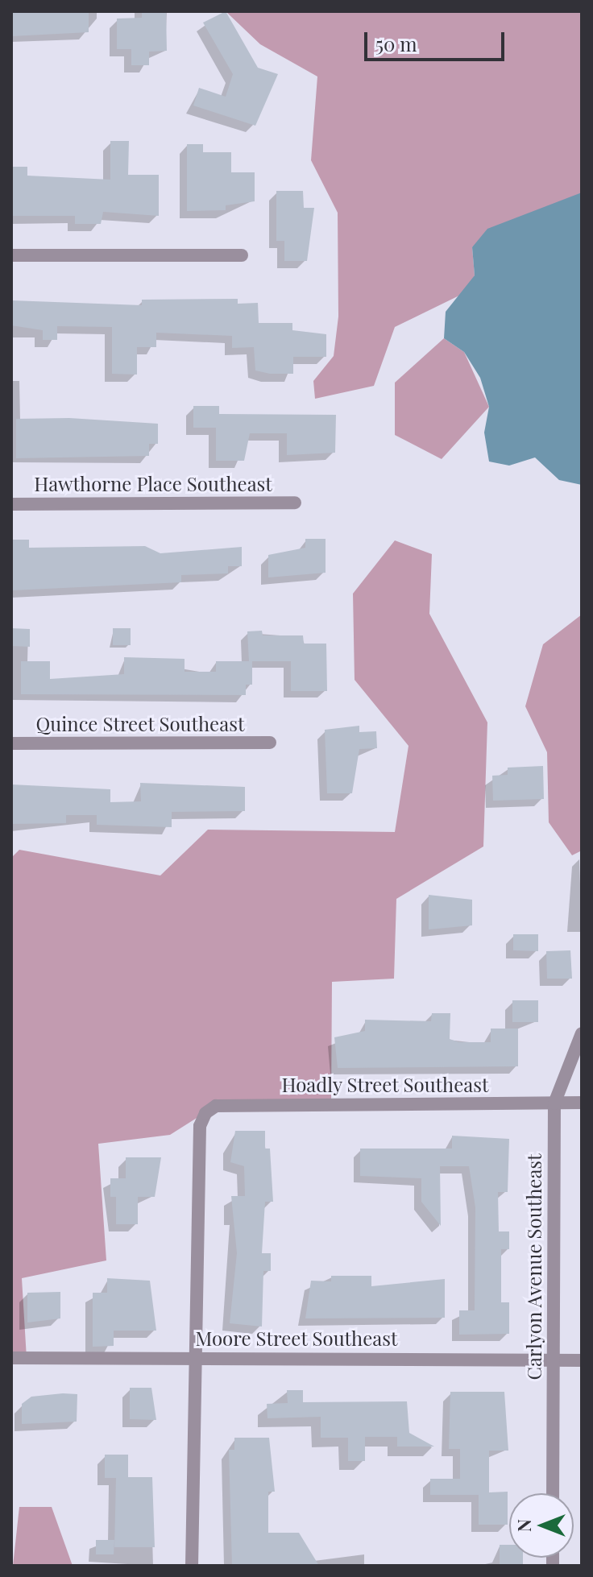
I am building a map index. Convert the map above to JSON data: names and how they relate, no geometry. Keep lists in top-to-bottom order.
{
  "streets": {
    "street": [
      "Hawthorne Place Southeast",
      "Quince Street Southeast",
      "Hoadly Street Southeast",
      "Carlyon Avenue Southeast",
      "Moore Street Southeast"
    ]
  },
  "crossings": [
    ["Hoadly Street Southeast", "Carlyon Avenue Southeast"],
    ["Hoadly Street Southeast", "Moore Street Southeast"],
    ["Carlyon Avenue Southeast", "Moore Street Southeast"]
  ],
  "scale_bar": "50 m",
  "north": "left"
}
